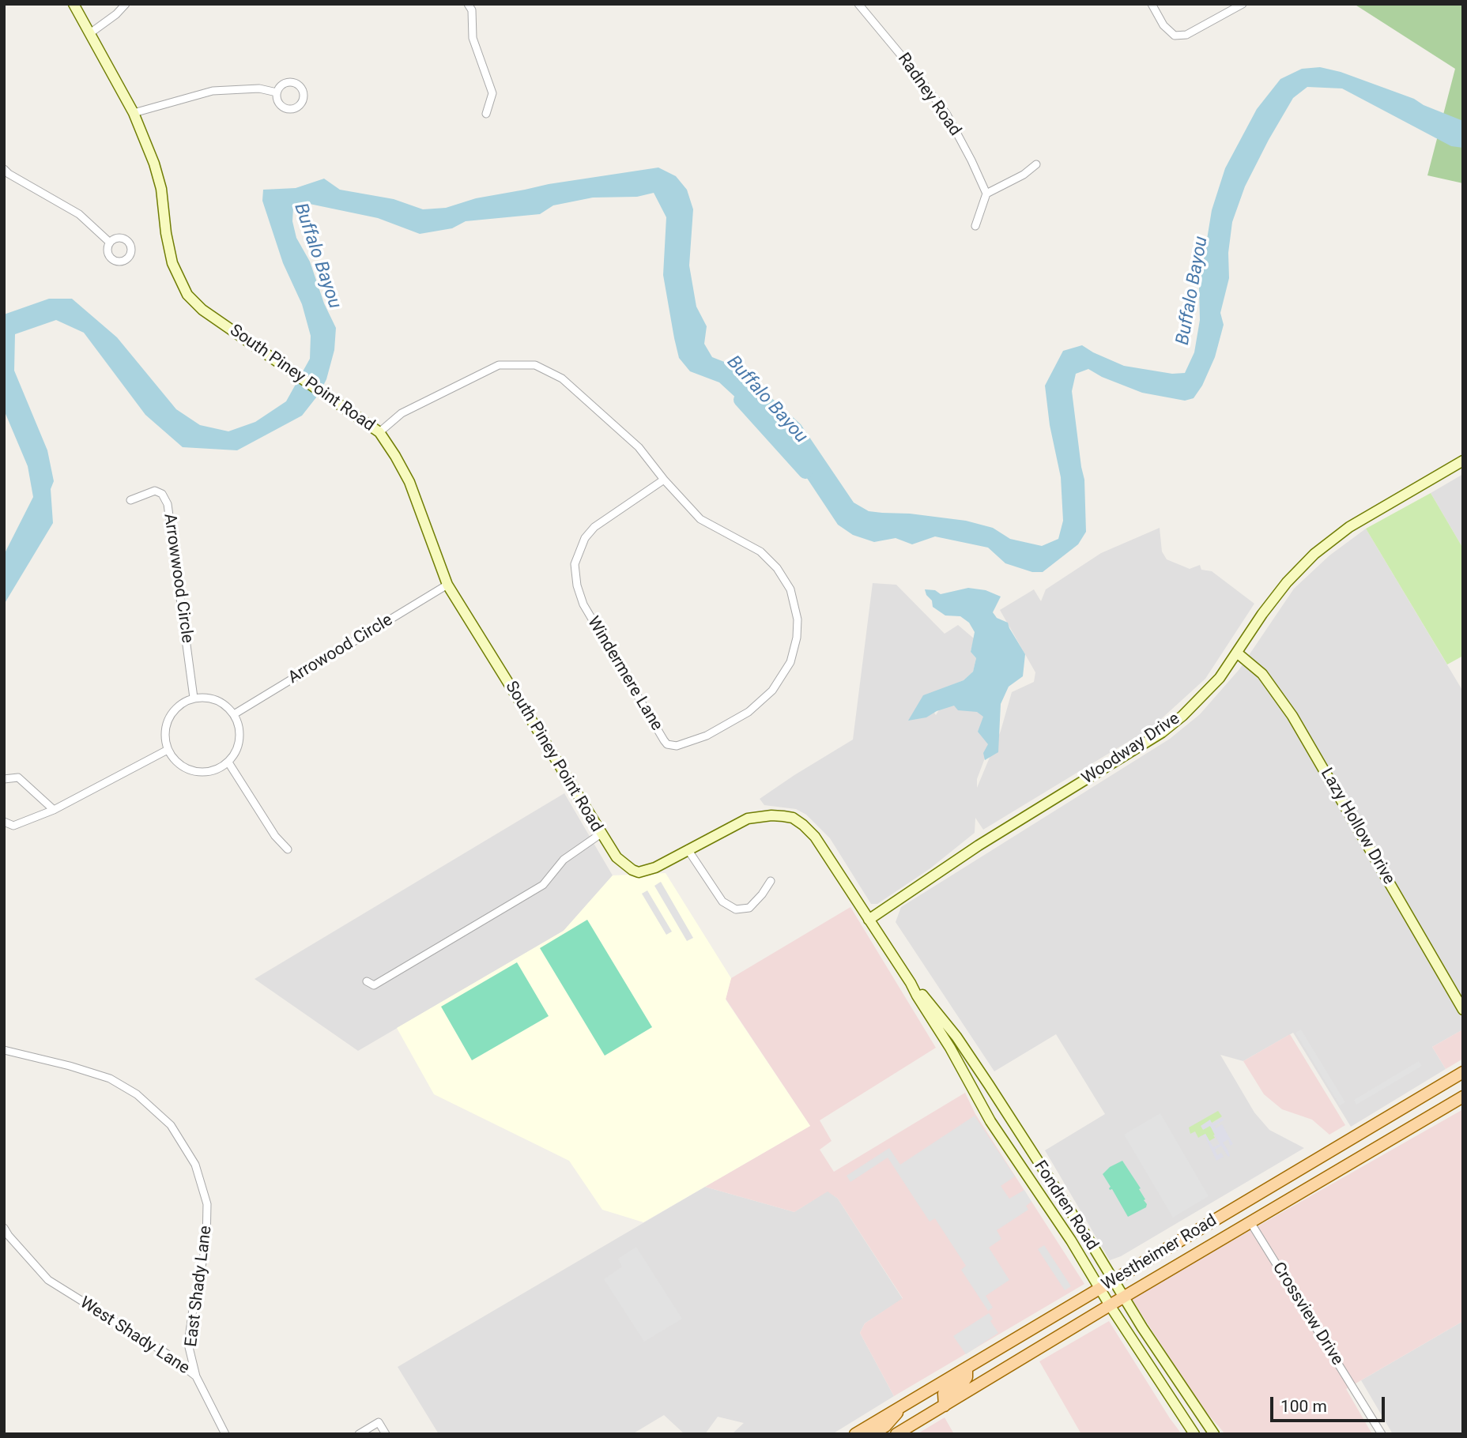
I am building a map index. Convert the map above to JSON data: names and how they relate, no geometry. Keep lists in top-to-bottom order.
{
  "streets": {
    "main road": ["Westheimer Road"],
    "street": [
      "Radney Road",
      "South Piney Point Road",
      "Arrowwood Circle",
      "Arrowood Circle",
      "Windermere Lane",
      "Woodway Drive",
      "Lazy Hollow Drive",
      "Fondren Road",
      "East Shady Lane",
      "Crossview Drive",
      "West Shady Lane"
    ]
  },
  "crossings": [
    ["South Piney Point Road", "Arrowood Circle"],
    ["South Piney Point Road", "Windermere Lane"],
    ["South Piney Point Road", "Fondren Road"],
    ["Arrowwood Circle", "Arrowood Circle"],
    ["Woodway Drive", "Lazy Hollow Drive"],
    ["Woodway Drive", "Fondren Road"],
    ["Fondren Road", "Westheimer Road"],
    ["Westheimer Road", "Crossview Drive"],
    ["East Shady Lane", "West Shady Lane"]
  ],
  "water": ["Buffalo Bayou"],
  "scale_bar": "100 m"
}
